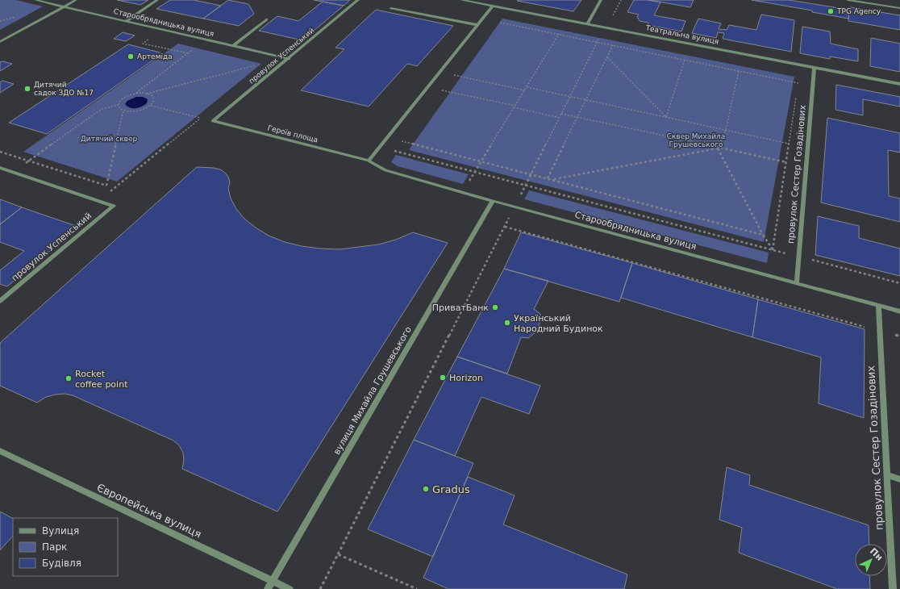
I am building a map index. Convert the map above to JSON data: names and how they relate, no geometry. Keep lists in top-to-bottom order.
{
  "streets": {
    "street": [
      "Старообрядницька вулиця",
      "Театральна вулиця",
      "провулок Успенський",
      "Героїв площа",
      "провулок Сестер Гозадінових",
      "вулиця Михайла Грушевського",
      "Європейська вулиця"
    ]
  },
  "crossings": [
    ["Старообрядницька вулиця", "провулок Успенський"],
    ["Старообрядницька вулиця", "Героїв площа"],
    ["Старообрядницька вулиця", "провулок Сестер Гозадінових"],
    ["Старообрядницька вулиця", "вулиця Михайла Грушевського"],
    ["Театральна вулиця", "провулок Сестер Гозадінових"],
    ["провулок Успенський", "Героїв площа"],
    ["вулиця Михайла Грушевського", "Європейська вулиця"]
  ],
  "parks": ["Сквер Михайла Грушевського", "Дитячий сквер"],
  "places": [
    "TPG Agency",
    "Артеміда",
    "Дитячий садок ЗДО №17",
    "ПриватБанк",
    "Український Народний Будинок",
    "Horizon",
    "Rocket coffee point",
    "Gradus"
  ],
  "legend": ["Вулиця", "Парк", "Будівля"],
  "north": "top right"
}
